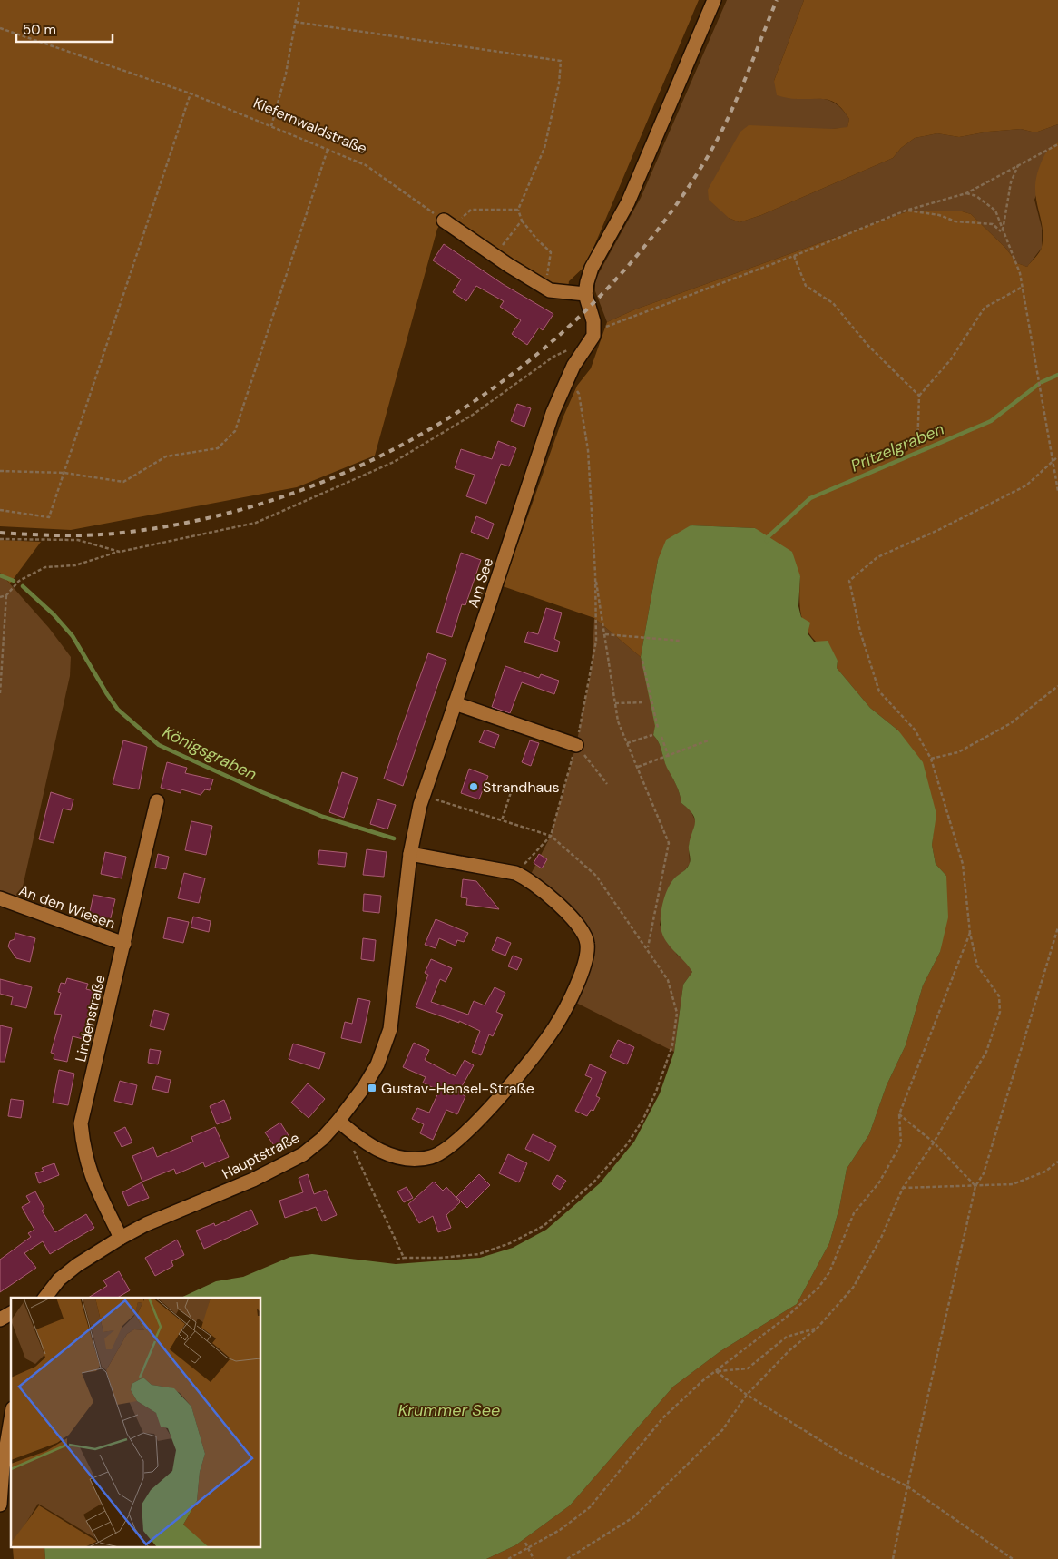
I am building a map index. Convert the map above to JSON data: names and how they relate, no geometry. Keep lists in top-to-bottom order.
{
  "streets": {
    "street": [
      "Am See",
      "An den Wiesen",
      "Lindenstraße",
      "Hauptstraße"
    ],
    "path": ["Kiefernwaldstraße"]
  },
  "crossings": [
    ["Am See", "Hauptstraße"],
    ["An den Wiesen", "Lindenstraße"],
    ["Lindenstraße", "Hauptstraße"]
  ],
  "water": ["Pritzelgraben", "Königsgraben", "Krummer See"],
  "places": {
    "other": ["Strandhaus"],
    "transit": ["Gustav-Hensel-Straße"]
  },
  "scale_bar": "50 m"
}
